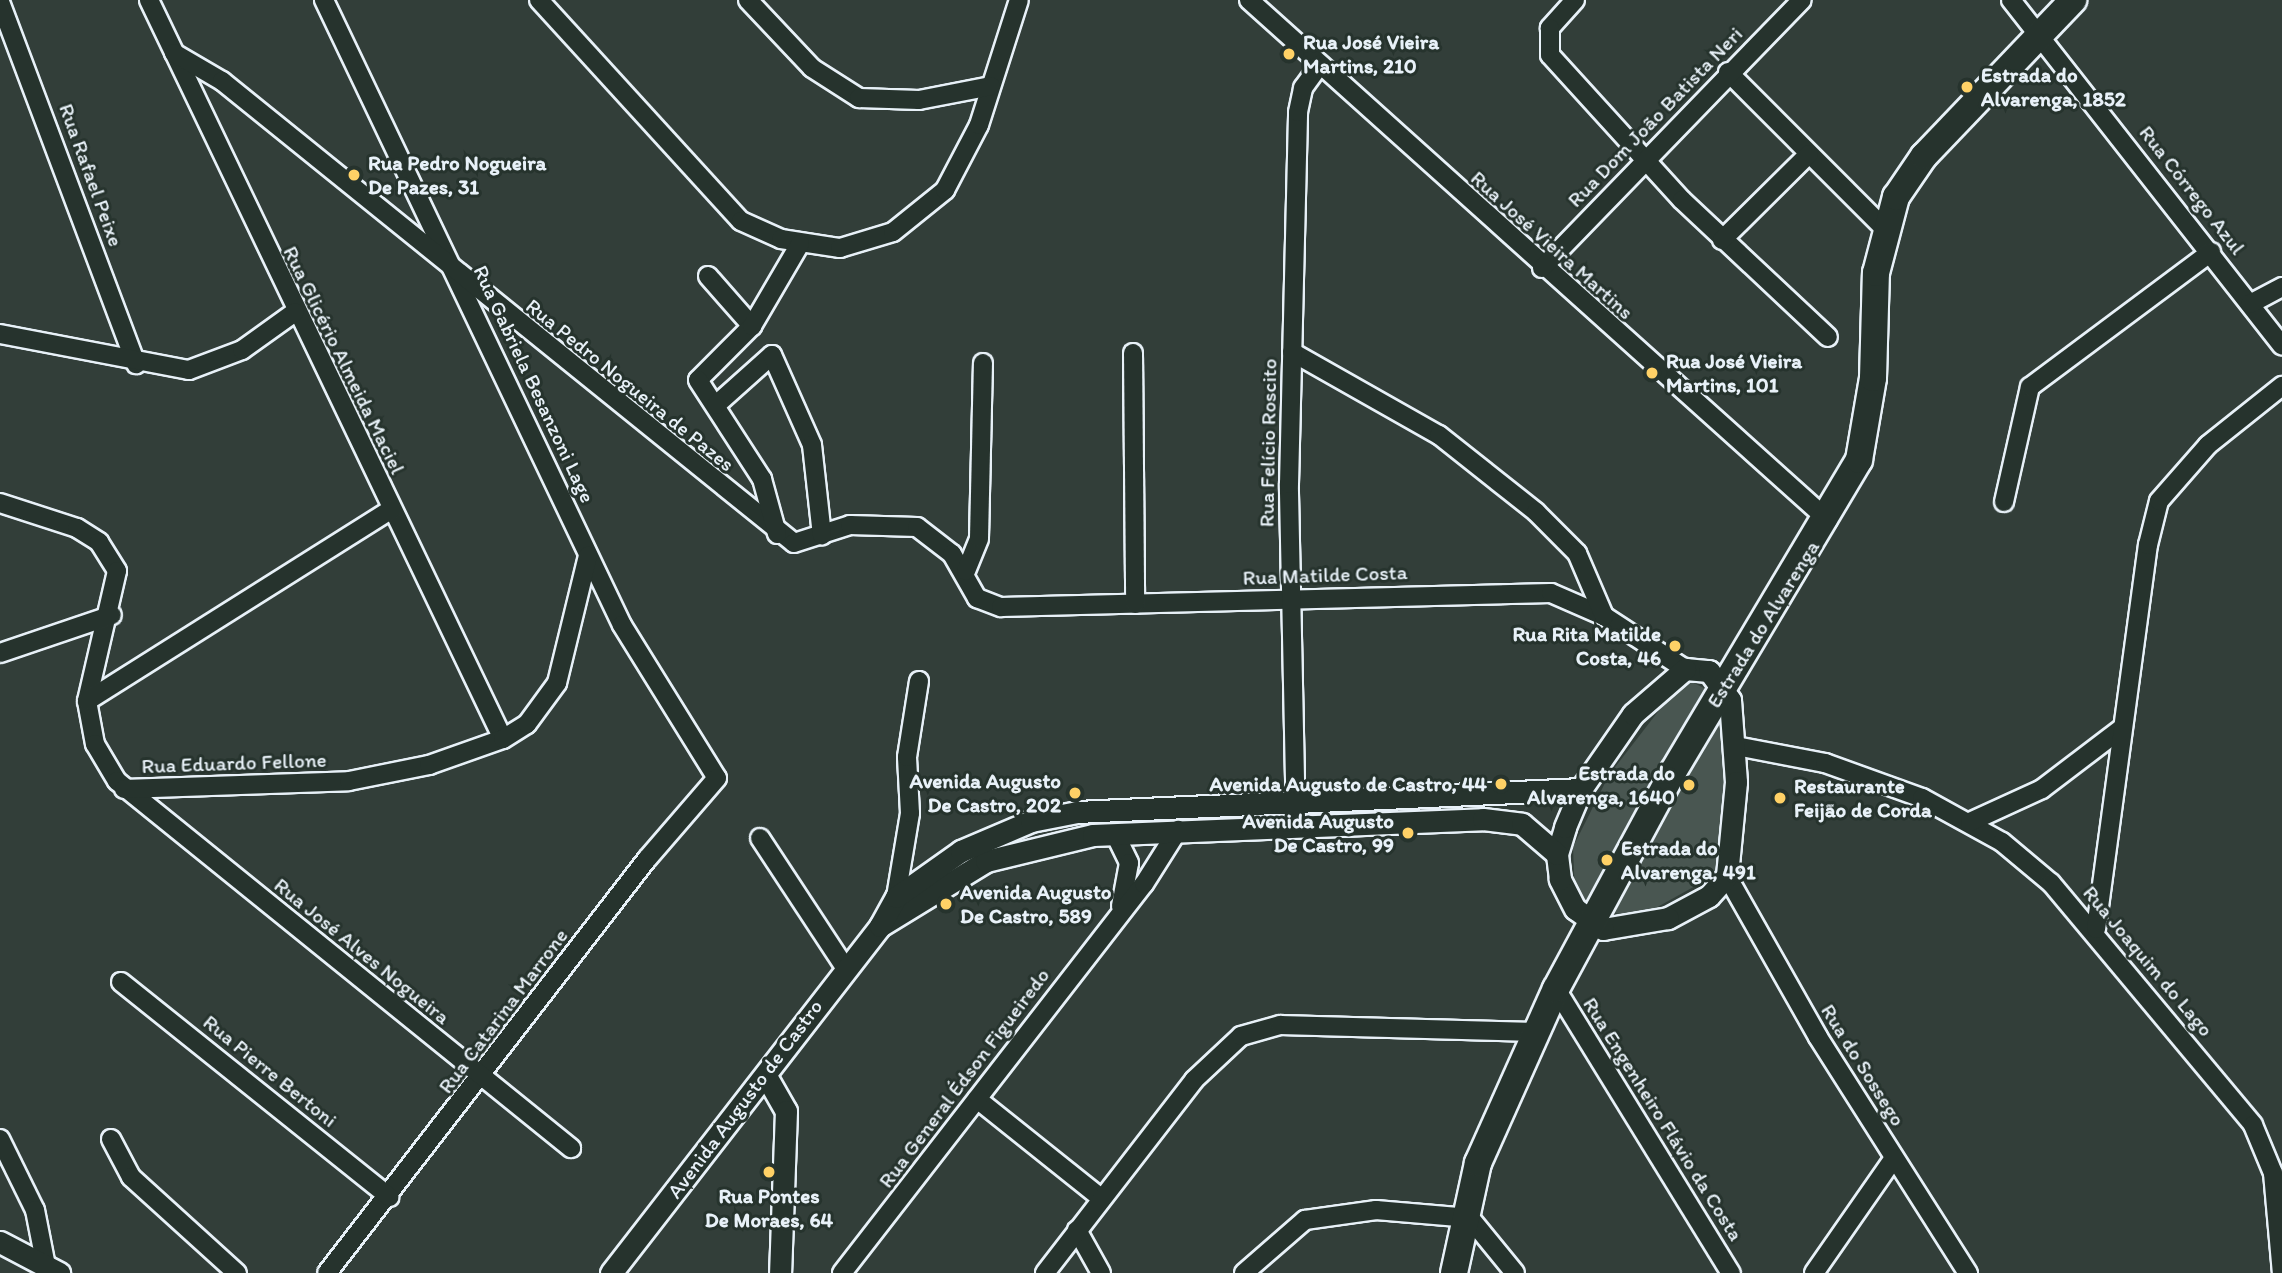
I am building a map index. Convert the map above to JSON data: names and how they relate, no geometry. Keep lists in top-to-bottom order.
{
  "streets": {
    "main road": ["Estrada do Alvarenga"],
    "street": [
      "Rua Dom João Batista Neri",
      "Rua Rafael Peixe",
      "Rua Córrego Azul",
      "Rua José Vieira Martins",
      "Rua Glicério Almeida Maciel",
      "Rua Gabriela Besanzoni Lage",
      "Rua Pedro Nogueira de Pazes",
      "Rua Felício Roscito",
      "Rua Matilde Costa",
      "Rua Eduardo Fellone",
      "Rua José Alves Nogueira",
      "Rua Joaquim do Lago",
      "Rua Catarina Marrone",
      "Rua do Sossego",
      "Rua Pierre Bertoni",
      "Rua General Édson Figueiredo",
      "Avenida Augusto de Castro",
      "Rua Engenheiro Flávio da Costa"
    ]
  },
  "crossings": [
    ["Rua Dom João Batista Neri", "Rua José Vieira Martins"],
    ["Rua Córrego Azul", "Estrada do Alvarenga"],
    ["Rua José Vieira Martins", "Rua Felício Roscito"],
    ["Rua José Vieira Martins", "Estrada do Alvarenga"],
    ["Rua Glicério Almeida Maciel", "Rua Pedro Nogueira de Pazes"],
    ["Rua Glicério Almeida Maciel", "Rua Eduardo Fellone"],
    ["Rua Gabriela Besanzoni Lage", "Rua Pedro Nogueira de Pazes"],
    ["Rua Gabriela Besanzoni Lage", "Rua Eduardo Fellone"],
    ["Rua Gabriela Besanzoni Lage", "Rua Catarina Marrone"],
    ["Rua Pedro Nogueira de Pazes", "Rua Matilde Costa"],
    ["Rua Felício Roscito", "Rua Matilde Costa"],
    ["Rua Felício Roscito", "Avenida Augusto de Castro"],
    ["Estrada do Alvarenga", "Rua Engenheiro Flávio da Costa"],
    ["Rua Eduardo Fellone", "Rua José Alves Nogueira"],
    ["Rua José Alves Nogueira", "Rua Catarina Marrone"],
    ["Rua Catarina Marrone", "Rua Pierre Bertoni"],
    ["Rua General Édson Figueiredo", "Avenida Augusto de Castro"]
  ],
  "places": [
    "Rua José Vieira Martins, 210",
    "Estrada do Alvarenga, 1852",
    "Rua Pedro Nogueira De Pazes, 31",
    "Rua José Vieira Martins, 101",
    "Rua Rita Matilde Costa, 46",
    "Avenida Augusto de Castro, 44",
    "Estrada do Alvarenga, 1640",
    "Avenida Augusto De Castro, 202",
    "Restaurante Feijão de Corda",
    "Avenida Augusto De Castro, 99",
    "Estrada do Alvarenga, 491",
    "Avenida Augusto De Castro, 589",
    "Rua Pontes De Moraes, 64"
  ]
}
